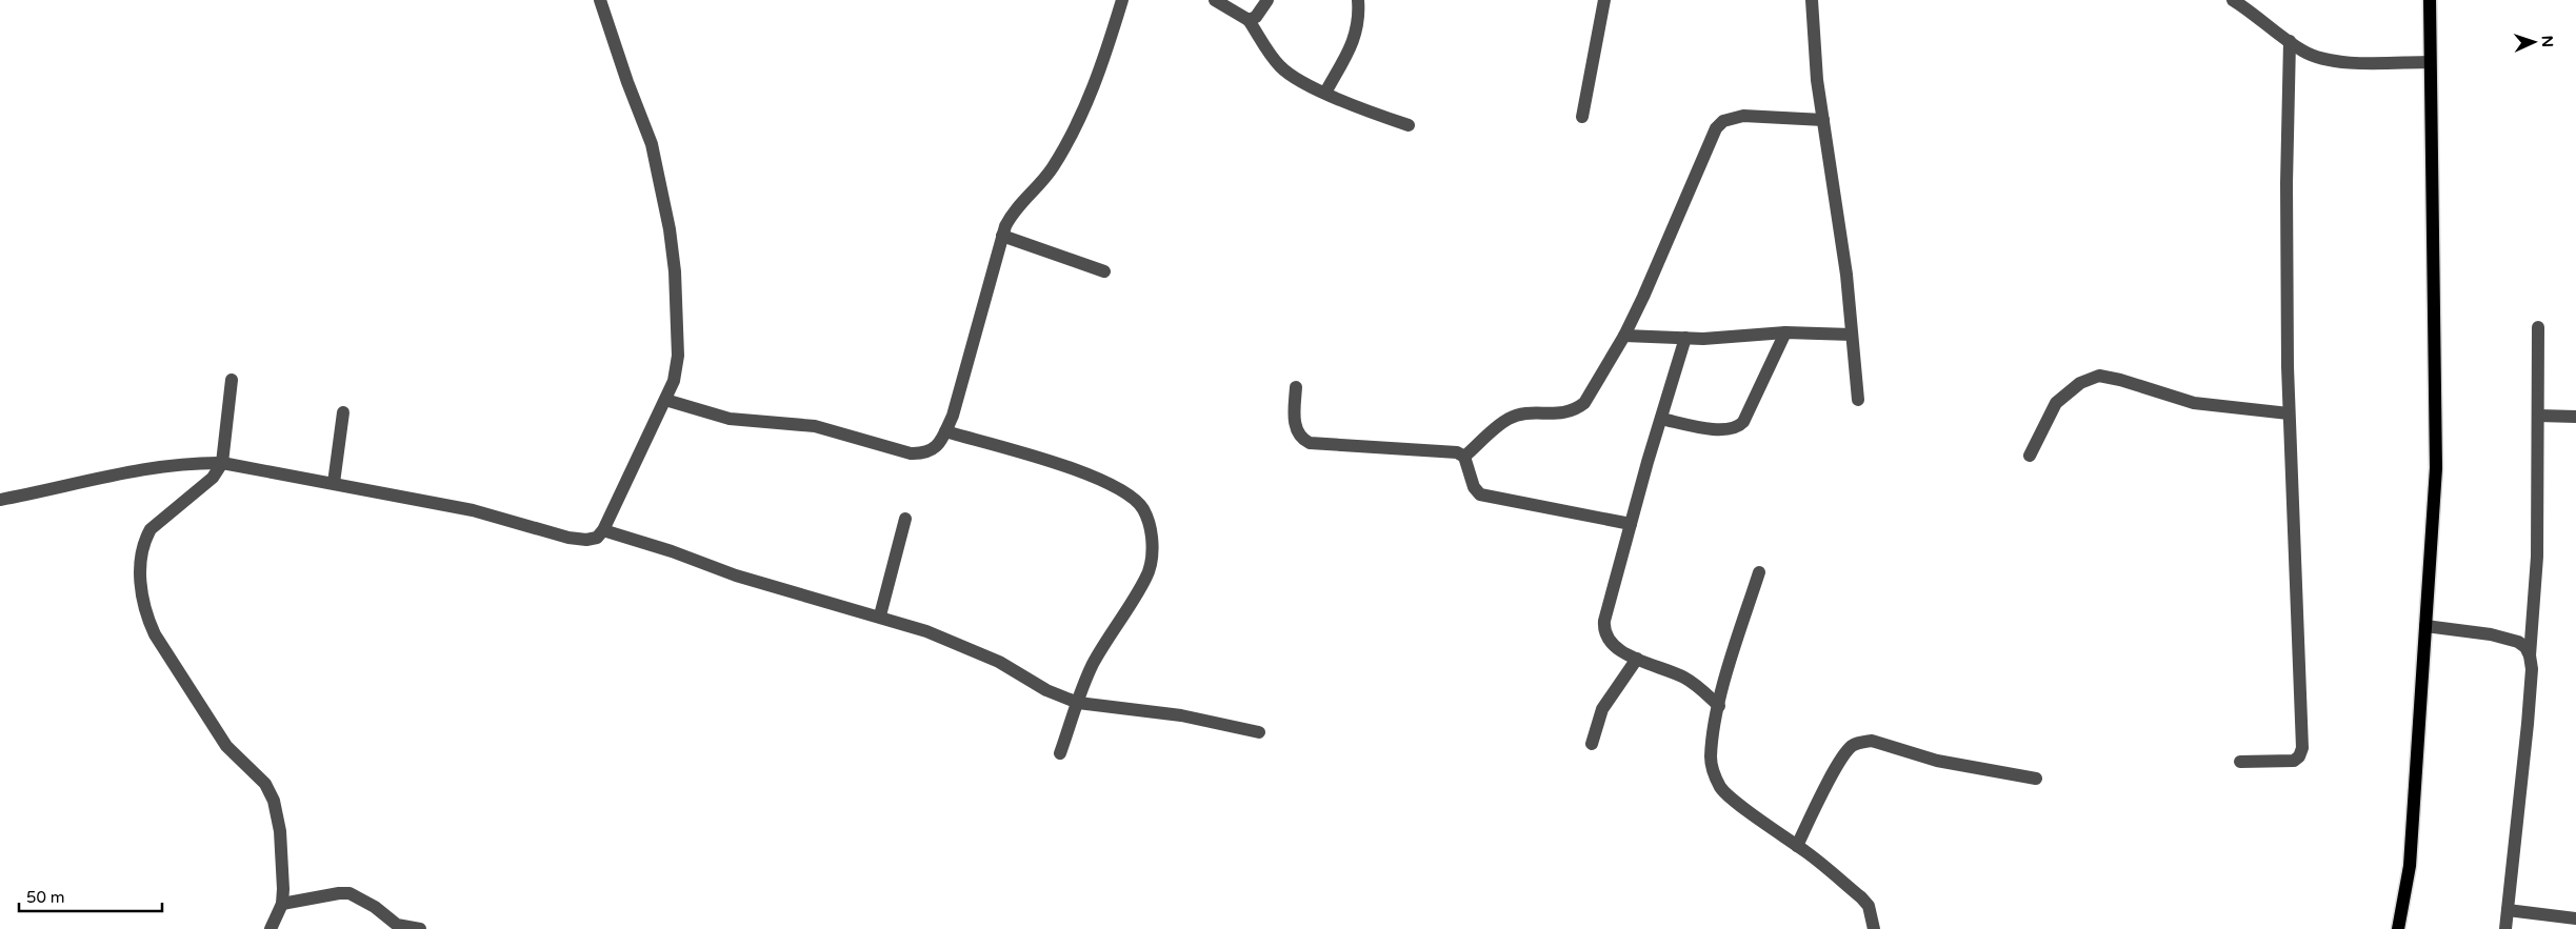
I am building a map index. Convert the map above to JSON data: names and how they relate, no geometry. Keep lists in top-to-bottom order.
{
  "scale_bar": "50 m",
  "north": "right"
}
